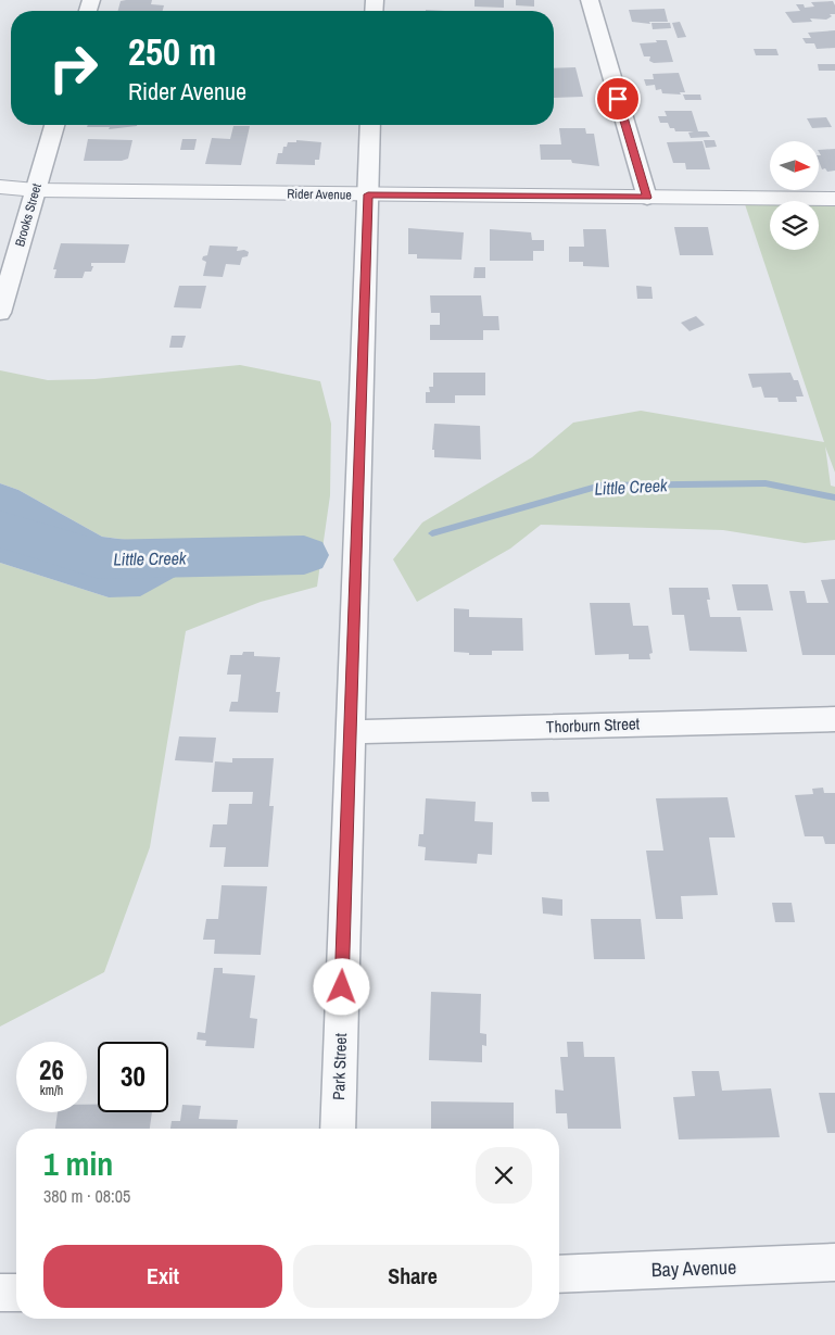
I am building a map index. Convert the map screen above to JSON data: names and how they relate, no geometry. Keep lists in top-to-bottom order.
{
  "streets": {
    "street": [
      "Rider Avenue",
      "Brooks Street",
      "Thorburn Street",
      "Park Street",
      "Bay Avenue"
    ]
  },
  "crossings": [
    ["Rider Avenue", "Brooks Street"],
    ["Rider Avenue", "Park Street"],
    ["Thorburn Street", "Park Street"]
  ],
  "water": ["Little Creek"],
  "north": "right",
  "page": {
    "turn": ["250 m", "Rider Avenue"],
    "speed": "26 km/h",
    "limit": "30",
    "heading": ["1 min", "380 m · 08:05"],
    "buttons": ["Exit", "Share"]
  }
}
